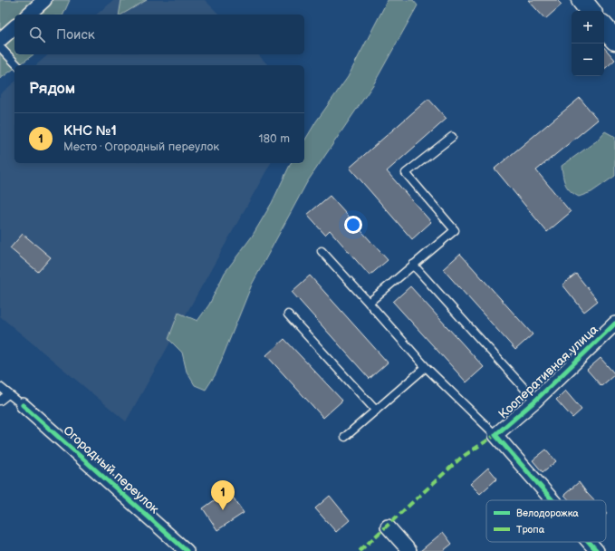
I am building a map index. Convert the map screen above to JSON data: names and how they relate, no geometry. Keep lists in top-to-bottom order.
{
  "streets": {
    "street": ["Кооперативная улица", "Огородный переулок"]
  },
  "legend": ["Велодорожка", "Тропа"],
  "page": {
    "map_buttons": ["+", "−"],
    "search": "Поиск",
    "heading": "Рядом",
    "list": [
      {
        "mark": "1",
        "name": "КНС №1",
        "note": "Место · Огородный переулок",
        "value": "180 m"
      }
    ],
    "pins": "1"
  }
}
